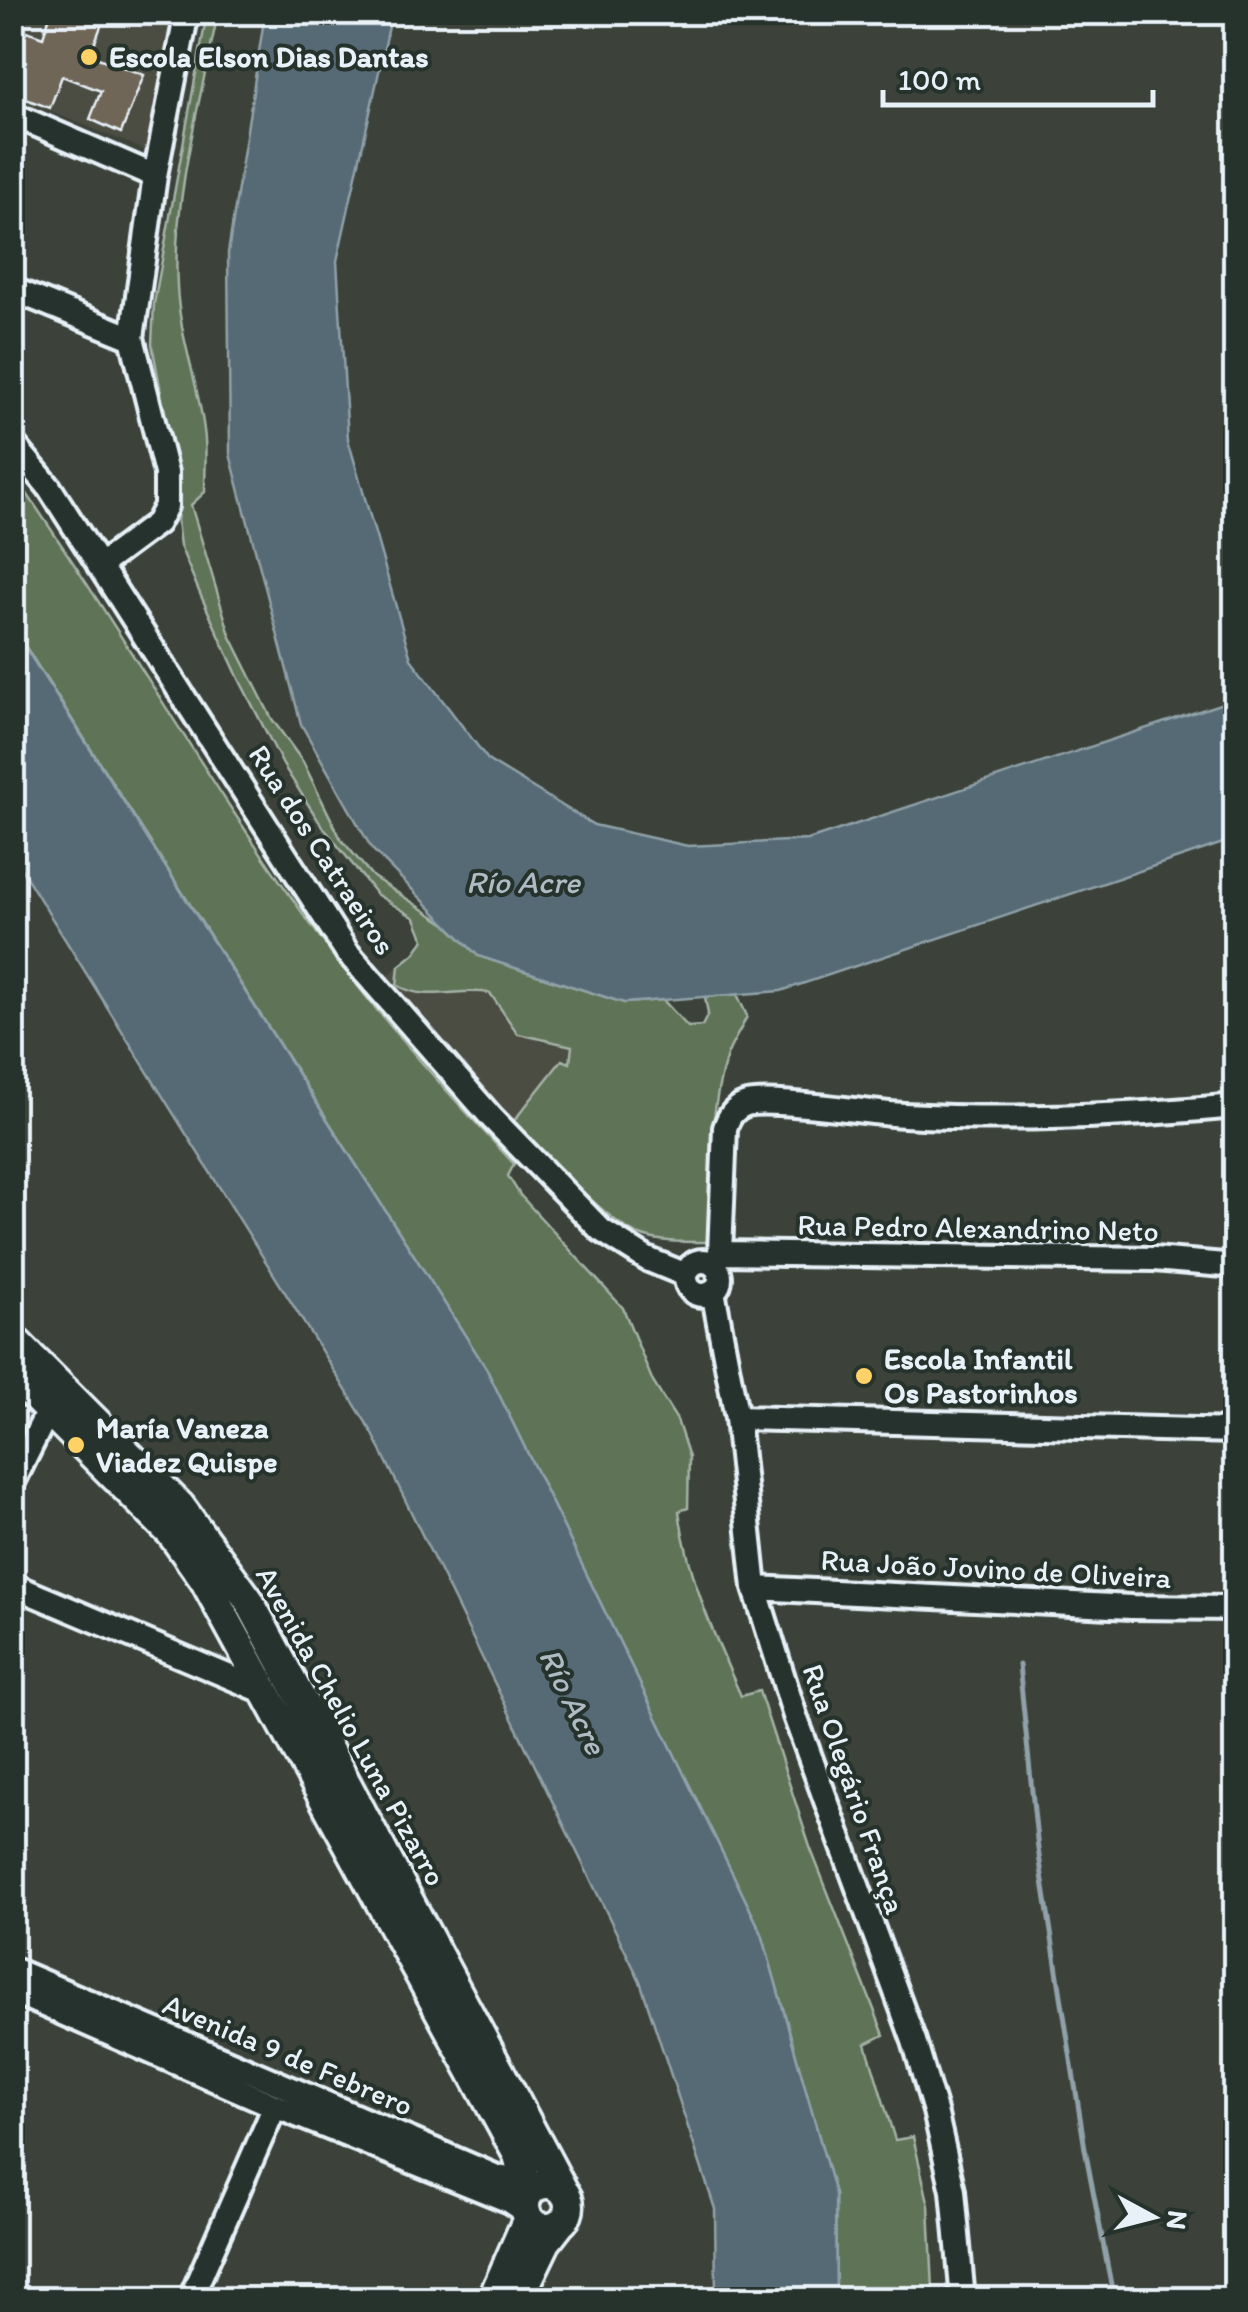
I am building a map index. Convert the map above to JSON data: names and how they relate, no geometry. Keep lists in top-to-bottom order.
{
  "streets": {
    "main road": ["Avenida Chelio Luna Pizarro"],
    "street": [
      "Rua dos Catraeiros",
      "Rua Pedro Alexandrino Neto",
      "Rua João Jovino de Oliveira",
      "Rua Olegário França",
      "Avenida 9 de Febrero"
    ]
  },
  "crossings": [
    ["Rua dos Catraeiros", "Rua Pedro Alexandrino Neto"],
    ["Rua dos Catraeiros", "Rua Olegário França"],
    ["Rua Pedro Alexandrino Neto", "Rua Olegário França"],
    ["Rua João Jovino de Oliveira", "Rua Olegário França"],
    ["Avenida Chelio Luna Pizarro", "Avenida 9 de Febrero"]
  ],
  "water": ["Río Acre"],
  "places": ["Escola Elson Dias Dantas", "Escola Infantil Os Pastorinhos", "María Vaneza Viadez Quispe"],
  "scale_bar": "100 m",
  "north": "right"
}
